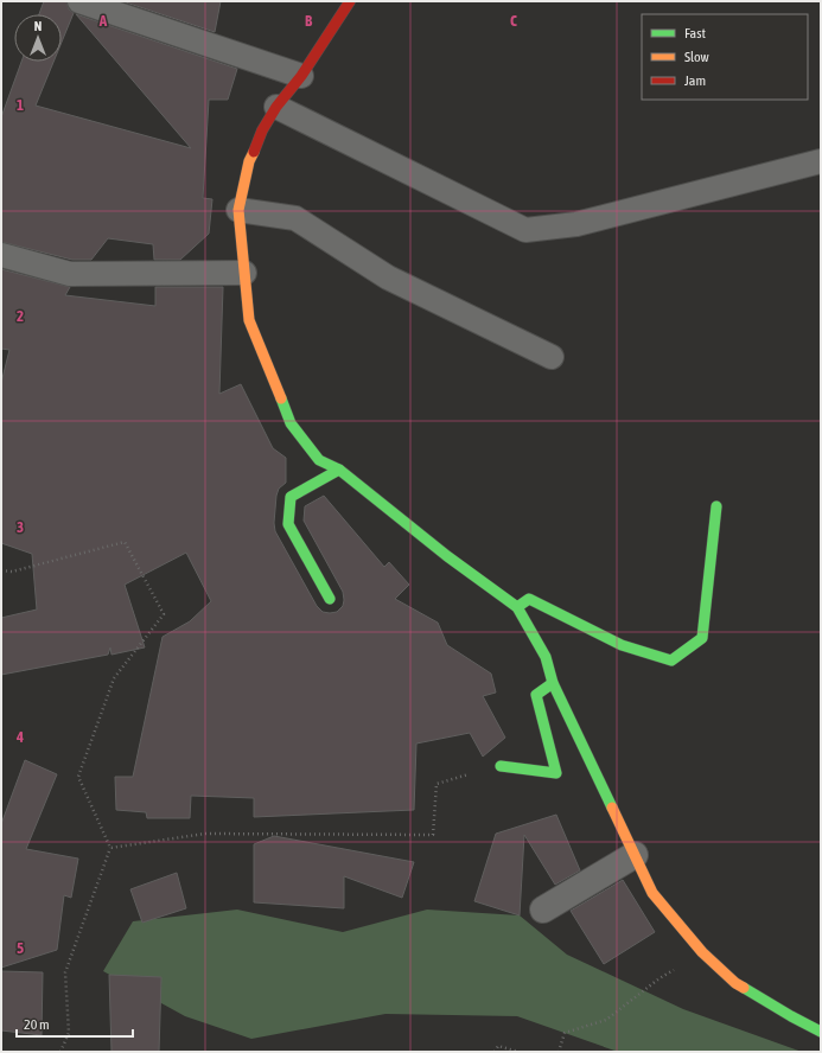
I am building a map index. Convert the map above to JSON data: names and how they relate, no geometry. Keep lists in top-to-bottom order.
{
  "legend": ["Fast", "Slow", "Jam"],
  "scale_bar": "20 m",
  "north": "top",
  "grid": {
    "columns": ["A", "B", "C"],
    "rows": [
      "1",
      "2",
      "3",
      "4",
      "5"
    ]
  }
}
